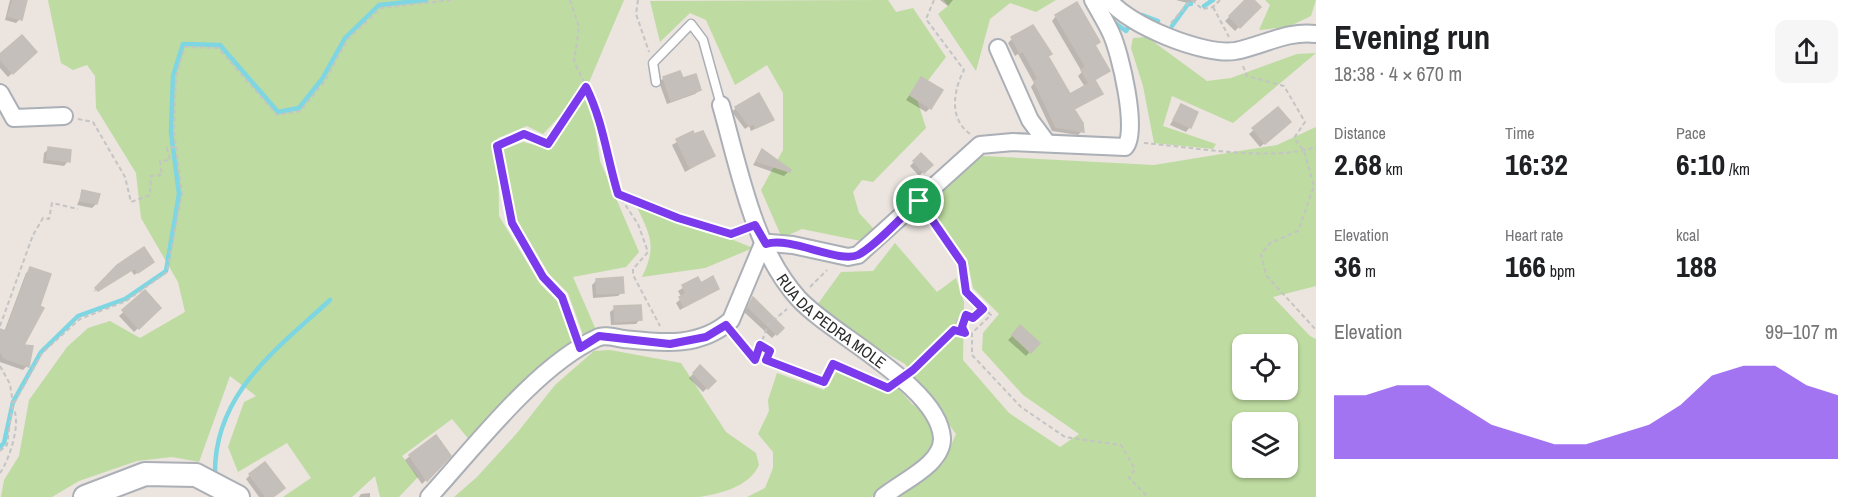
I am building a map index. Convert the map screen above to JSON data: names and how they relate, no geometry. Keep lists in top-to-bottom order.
{
  "streets": {
    "street": ["RUA DA PEDRA MOLE"]
  },
  "page": {
    "heading": ["Evening run", "18:38 · 4 × 670 m"],
    "stats": [
      ["Distance", "2.68 km"],
      ["Time", "16:32"],
      ["Pace", "6:10 /km"],
      ["Elevation", "36 m"],
      ["Heart rate", "166 bpm"],
      ["kcal", "188"]
    ],
    "chart": ["Elevation", "99–107 m"]
  }
}
